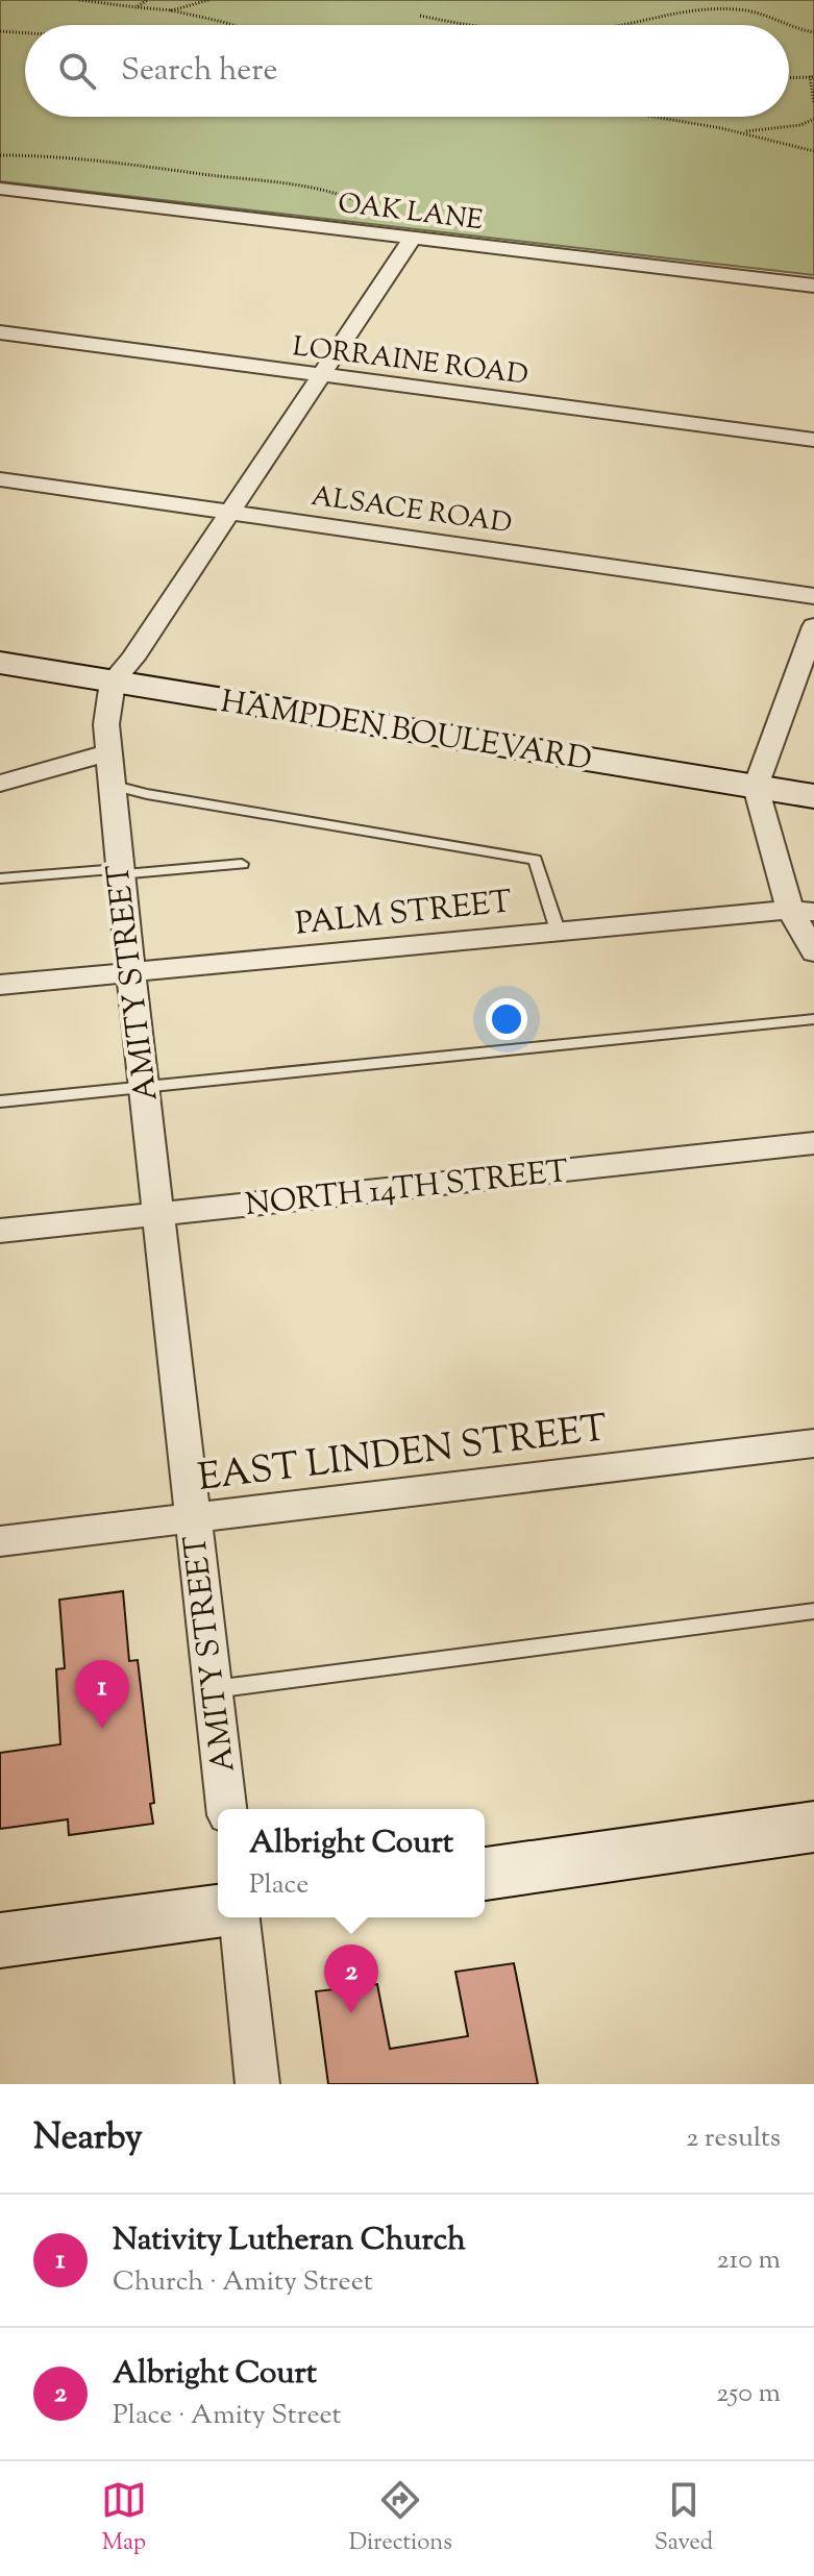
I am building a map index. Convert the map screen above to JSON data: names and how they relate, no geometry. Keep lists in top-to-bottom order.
{
  "streets": {
    "main road": ["HAMPDEN BOULEVARD"],
    "street": [
      "OAK LANE",
      "LORRAINE ROAD",
      "ALSACE ROAD",
      "PALM STREET",
      "AMITY STREET",
      "NORTH 14TH STREET",
      "EAST LINDEN STREET"
    ]
  },
  "crossings": [
    ["HAMPDEN BOULEVARD", "AMITY STREET"],
    ["PALM STREET", "AMITY STREET"],
    ["AMITY STREET", "NORTH 14TH STREET"],
    ["AMITY STREET", "EAST LINDEN STREET"]
  ],
  "page": {
    "search": "Search here",
    "pins": ["1", "2"],
    "popup": ["Albright Court", "Place"],
    "heading": ["Nearby", "2 results"],
    "list": [
      {
        "mark": "1",
        "name": "Nativity Lutheran Church",
        "note": "Church · Amity Street",
        "value": "210 m"
      },
      {
        "mark": "2",
        "name": "Albright Court",
        "note": "Place · Amity Street",
        "value": "250 m"
      }
    ],
    "nav": ["Map", "Directions", "Saved"]
  }
}
